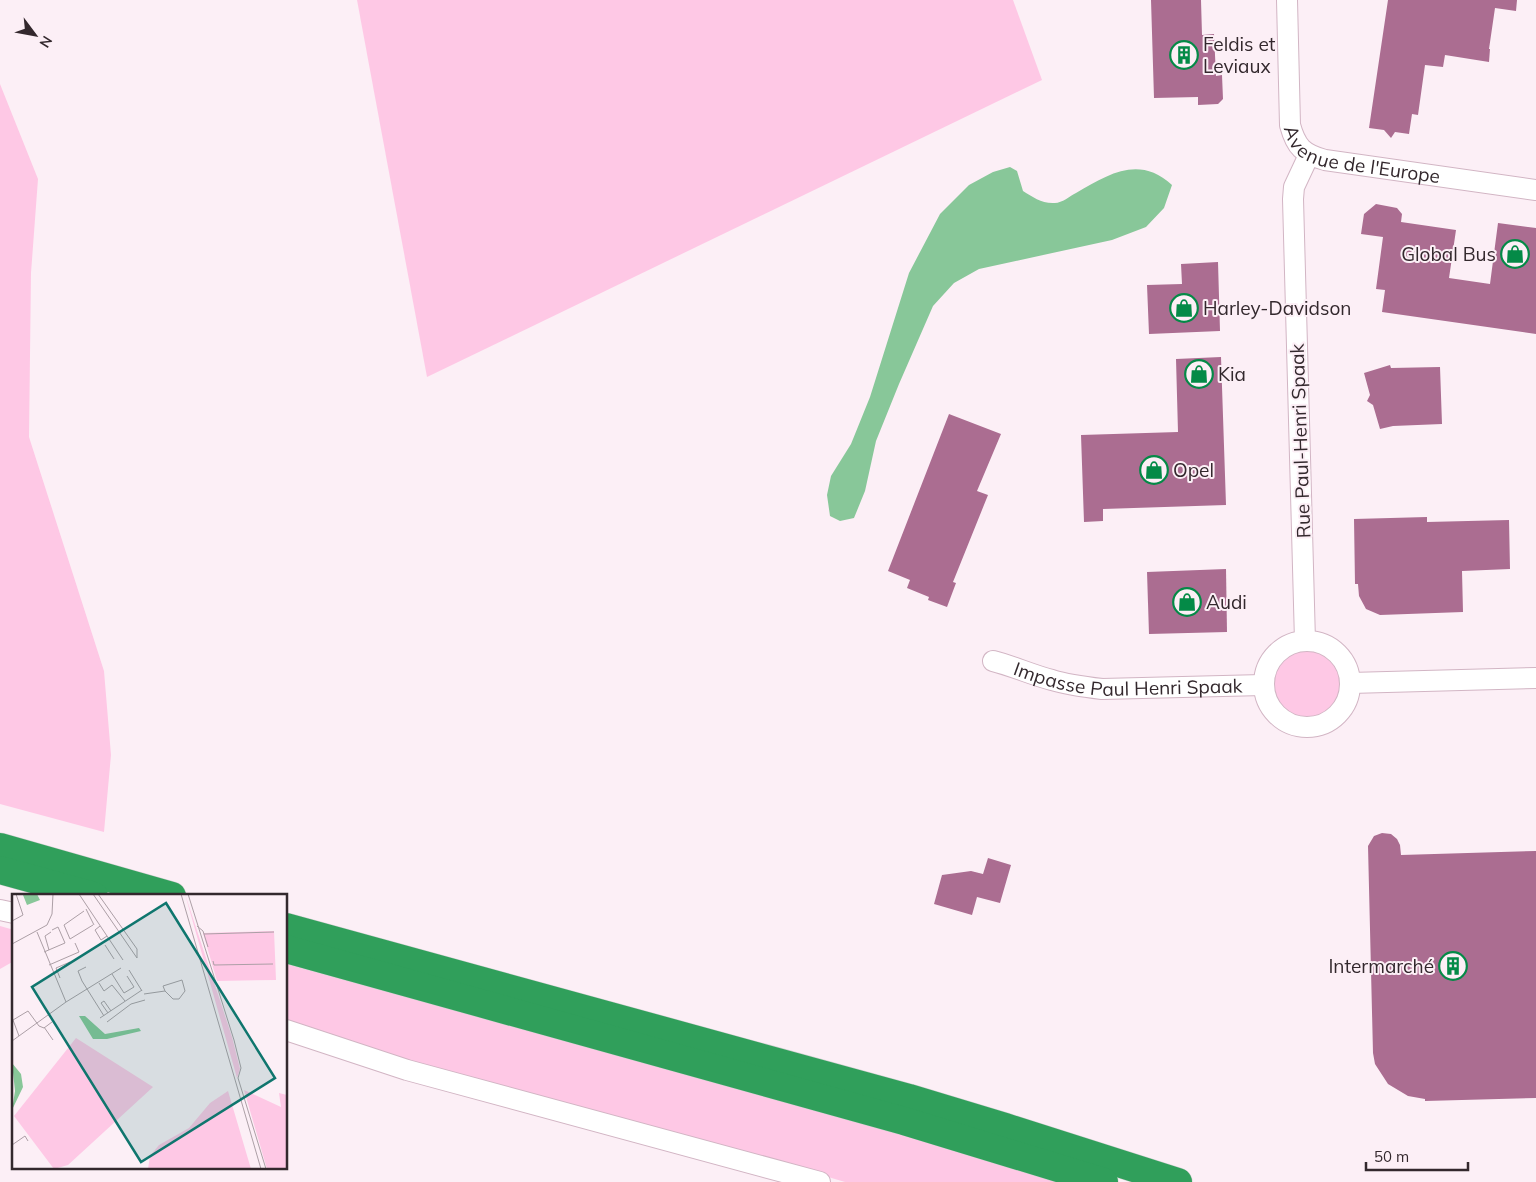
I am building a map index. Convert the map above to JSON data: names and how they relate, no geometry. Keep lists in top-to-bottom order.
{
  "streets": {
    "street": ["Avenue de l'Europe", "Rue Paul-Henri Spaak", "Impasse Paul Henri Spaak"]
  },
  "crossings": [
    ["Avenue de l'Europe", "Rue Paul-Henri Spaak"],
    ["Rue Paul-Henri Spaak", "Impasse Paul Henri Spaak"]
  ],
  "places": {
    "building": ["Feldis et Leviaux", "Intermarché"],
    "shop": [
      "Global Bus",
      "Harley-Davidson",
      "Kia",
      "Opel",
      "Audi"
    ]
  },
  "scale_bar": "50 m",
  "north": "bottom right"
}
